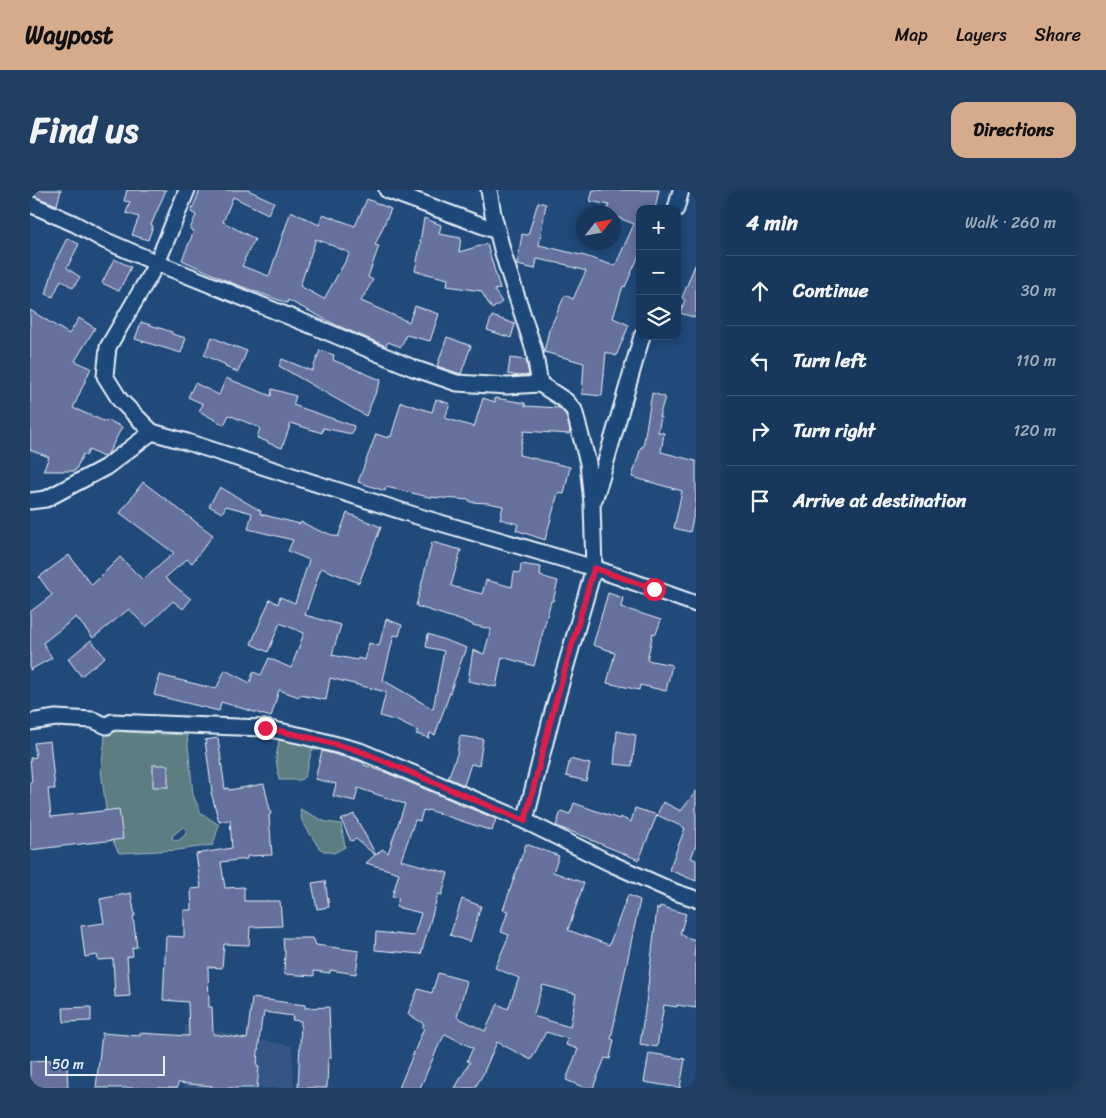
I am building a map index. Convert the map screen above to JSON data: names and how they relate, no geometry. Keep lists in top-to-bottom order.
{
  "scale_bar": "50 m",
  "north": "top right",
  "page": {
    "header": "Waypost",
    "nav": ["Map", "Layers", "Share"],
    "title": "Find us",
    "buttons": "Directions",
    "heading": ["4 min", "Walk · 260 m"],
    "map_buttons": ["+", "−"],
    "list": [
      ["Continue", "30 m"],
      ["Turn left", "110 m"],
      ["Turn right", "120 m"],
      "Arrive at destination"
    ],
    "scale": "50 m"
  }
}
